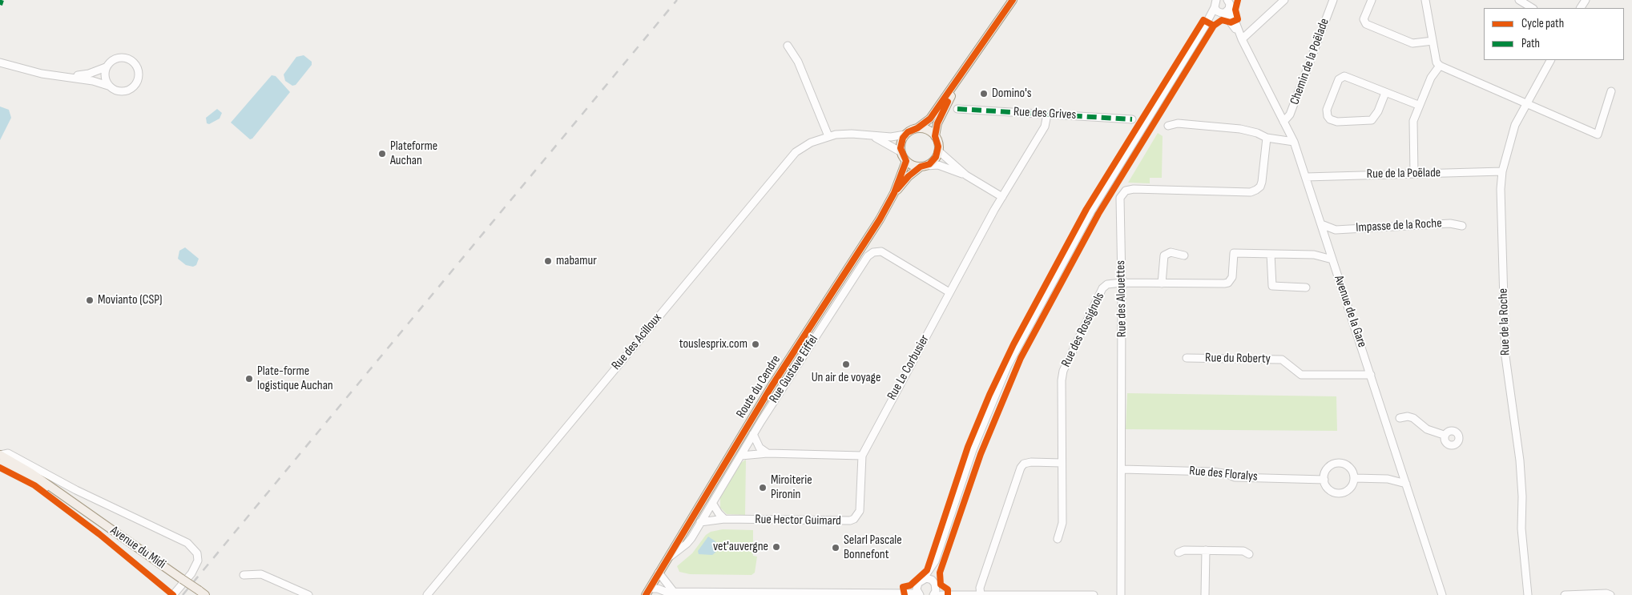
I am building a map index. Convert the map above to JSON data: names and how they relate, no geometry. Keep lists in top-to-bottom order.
{
  "streets": {
    "main road": ["Route du Cendre", "Avenue du Midi"],
    "street": [
      "Chemin de la Poëlade",
      "Rue des Grives",
      "Rue de la Poëlade",
      "Impasse de la Roche",
      "Rue des Alouettes",
      "Avenue de la Gare",
      "Rue de la Roche",
      "Rue des Rossignols",
      "Rue des Acilloux",
      "Rue du Roberty",
      "Rue Le Corbusier",
      "Rue Gustave Eiffel",
      "Rue des Floralys",
      "Rue Hector Guimard"
    ]
  },
  "crossings": [
    ["Chemin de la Poëlade", "Avenue de la Gare"],
    ["Rue des Grives", "Rue Le Corbusier"],
    ["Rue de la Poëlade", "Avenue de la Gare"],
    ["Rue de la Poëlade", "Rue de la Roche"],
    ["Impasse de la Roche", "Avenue de la Gare"],
    ["Rue des Alouettes", "Rue des Rossignols"],
    ["Rue des Alouettes", "Rue des Floralys"],
    ["Avenue de la Gare", "Rue du Roberty"],
    ["Rue des Acilloux", "Route du Cendre"],
    ["Rue Le Corbusier", "Rue Gustave Eiffel"],
    ["Rue Le Corbusier", "Rue Hector Guimard"],
    ["Rue Gustave Eiffel", "Route du Cendre"]
  ],
  "places": [
    "Domino's",
    "Plateforme Auchan",
    "mabamur",
    "Movianto (CSP)",
    "touslesprix.com",
    "Un air de voyage",
    "Plate-forme logistique Auchan",
    "Miroiterie Pironin",
    "vet'auvergne",
    "Selarl Pascale Bonnefont"
  ],
  "legend": ["Cycle path", "Path"]
}
